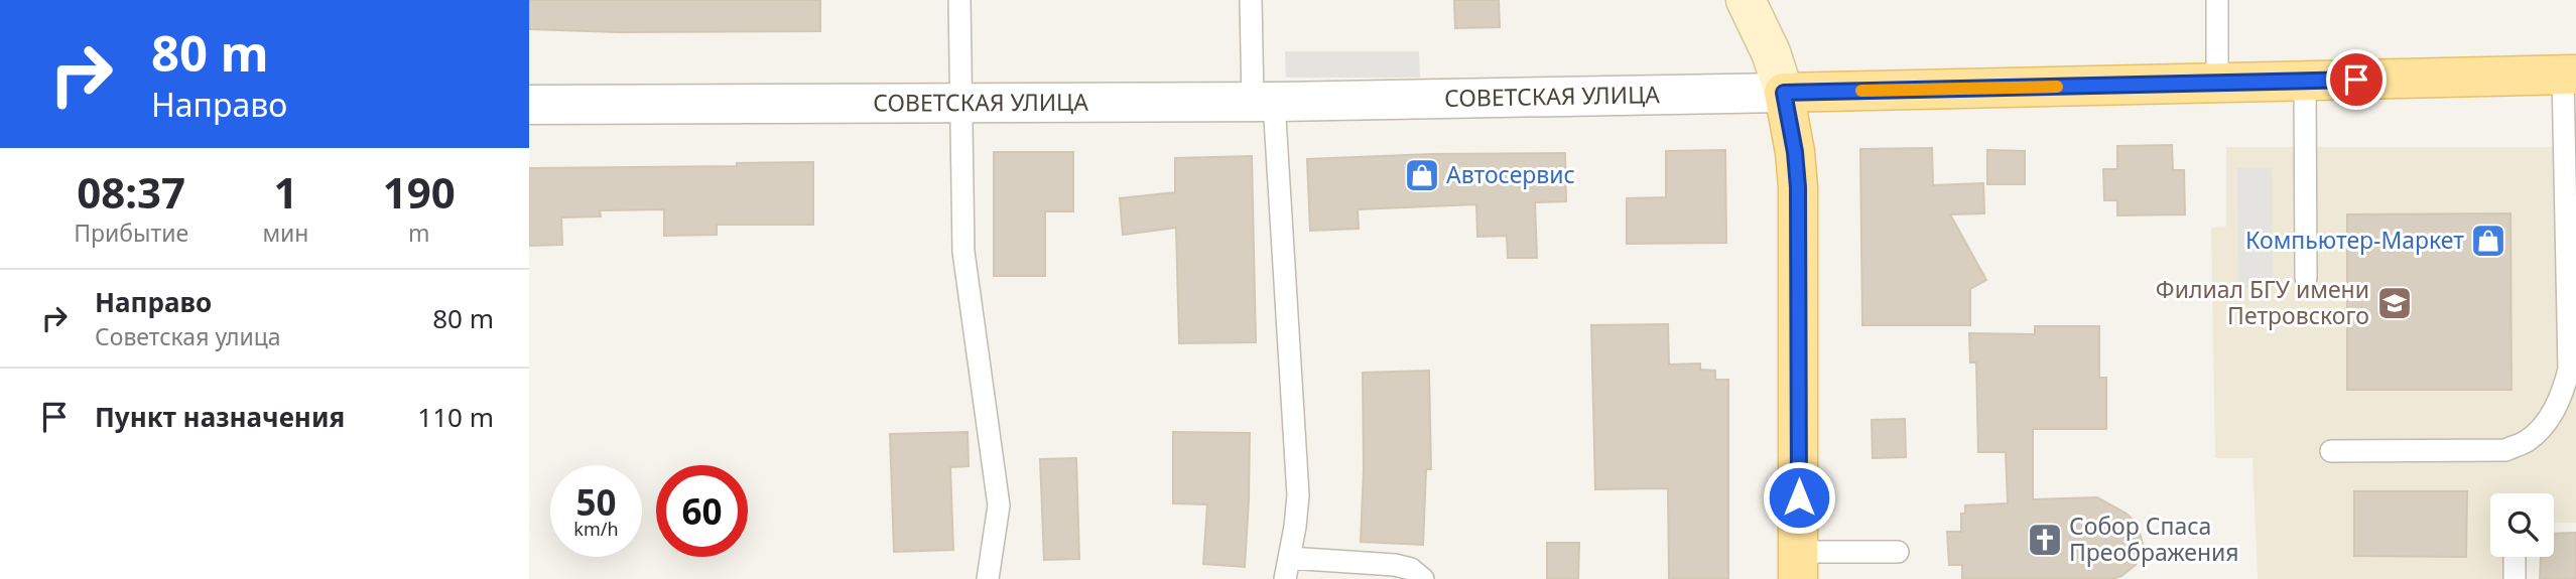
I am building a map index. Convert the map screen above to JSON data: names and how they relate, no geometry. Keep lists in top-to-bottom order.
{
  "streets": {
    "main road": ["СОВЕТСКАЯ УЛИЦА"]
  },
  "places": {
    "shop": ["Автосервис", "Компьютер-Маркет"],
    "school or university": ["Филиал БГУ имени Петровского"],
    "church": ["Собор Спаса Преображения"]
  },
  "page": {
    "turn": ["80 m", "Направо"],
    "eta": [
      "08:37",
      "Прибытие",
      "1",
      "мин",
      "190",
      "m"
    ],
    "list": [
      {
        "name": "Направо",
        "note": "Советская улица",
        "value": "80 m"
      },
      {
        "name": "Пункт назначения",
        "value": "110 m"
      }
    ],
    "speed": "50 km/h",
    "limit": "60"
  }
}
